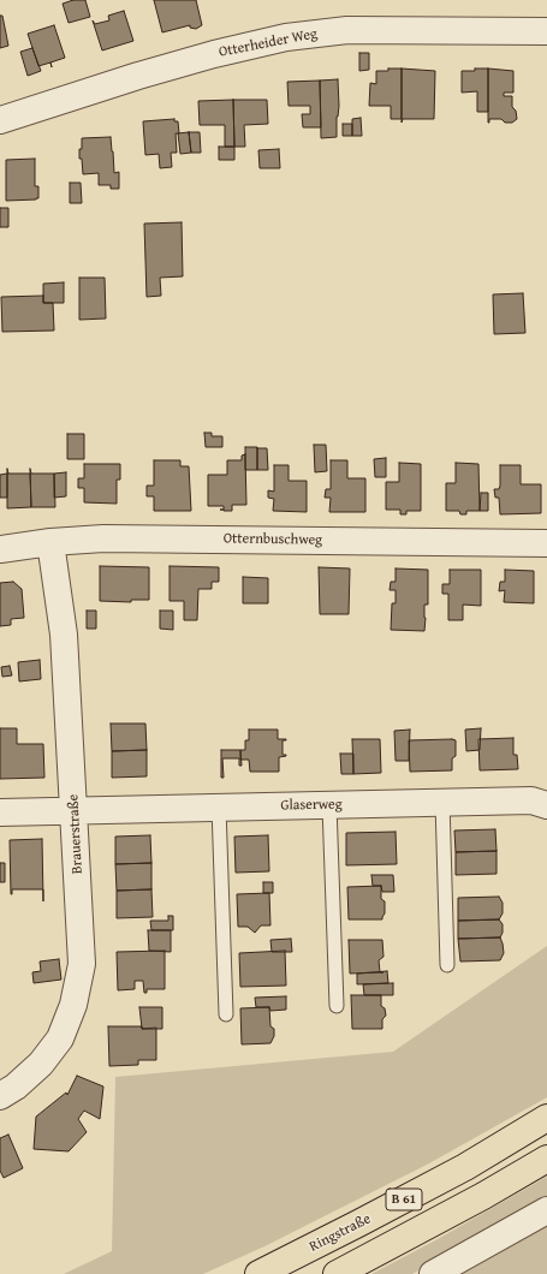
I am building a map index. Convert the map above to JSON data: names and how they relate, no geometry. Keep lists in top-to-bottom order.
{
  "streets": {
    "highway": ["B 61", "Ringstraße"],
    "street": [
      "Otterheider Weg",
      "Otternbuschweg",
      "Glaserweg",
      "Brauerstraße"
    ]
  },
  "crossings": [
    ["Otternbuschweg", "Brauerstraße"],
    ["Glaserweg", "Brauerstraße"]
  ]
}
